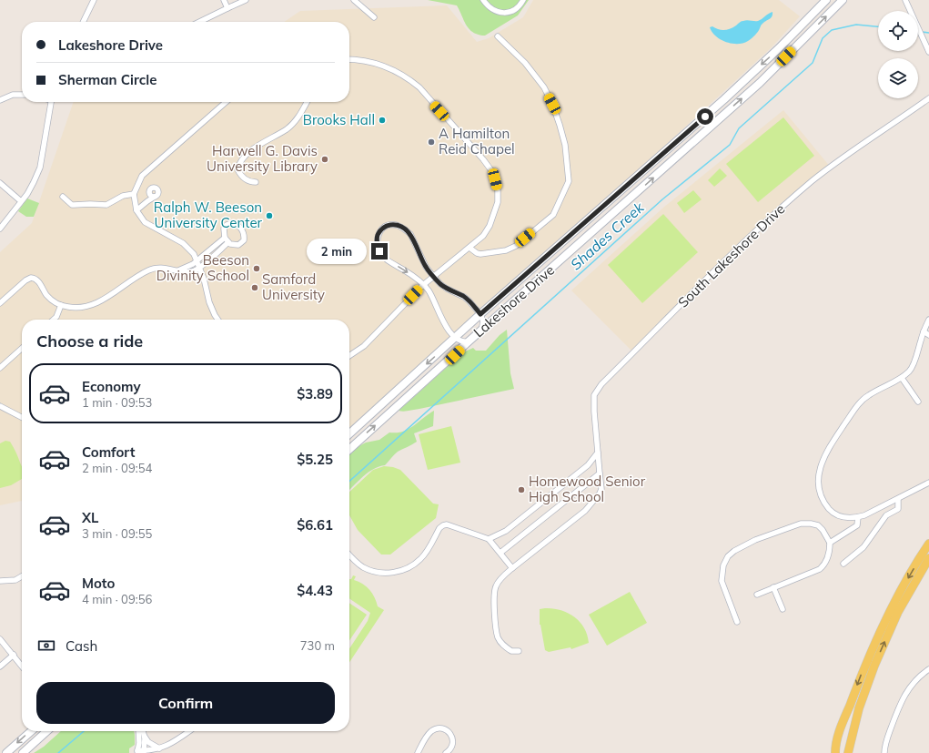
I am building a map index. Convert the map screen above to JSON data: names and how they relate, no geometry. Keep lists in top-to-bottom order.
{
  "streets": {
    "main road": ["Lakeshore Drive"],
    "street": ["South Lakeshore Drive"]
  },
  "water": ["Shades Creek"],
  "places": [
    "Brooks Hall",
    "A Hamilton Reid Chapel",
    "Harwell G. Davis University Library",
    "Ralph W. Beeson University Center",
    "Beeson Divinity School",
    "Samford University",
    "Homewood Senior High School"
  ],
  "page": {
    "banner": ["Lakeshore Drive", "Sherman Circle"],
    "bubble": "2 min",
    "heading": "Choose a ride",
    "list": [
      {
        "name": "Economy",
        "note": "1 min · 09:53",
        "value": "$3.89"
      },
      {
        "name": "Comfort",
        "note": "2 min · 09:54",
        "value": "$5.25"
      },
      {
        "name": "XL",
        "note": "3 min · 09:55",
        "value": "$6.61"
      },
      {
        "name": "Moto",
        "note": "4 min · 09:56",
        "value": "$4.43"
      }
    ],
    "pay": ["Cash", "730 m"],
    "buttons": "Confirm"
  }
}
